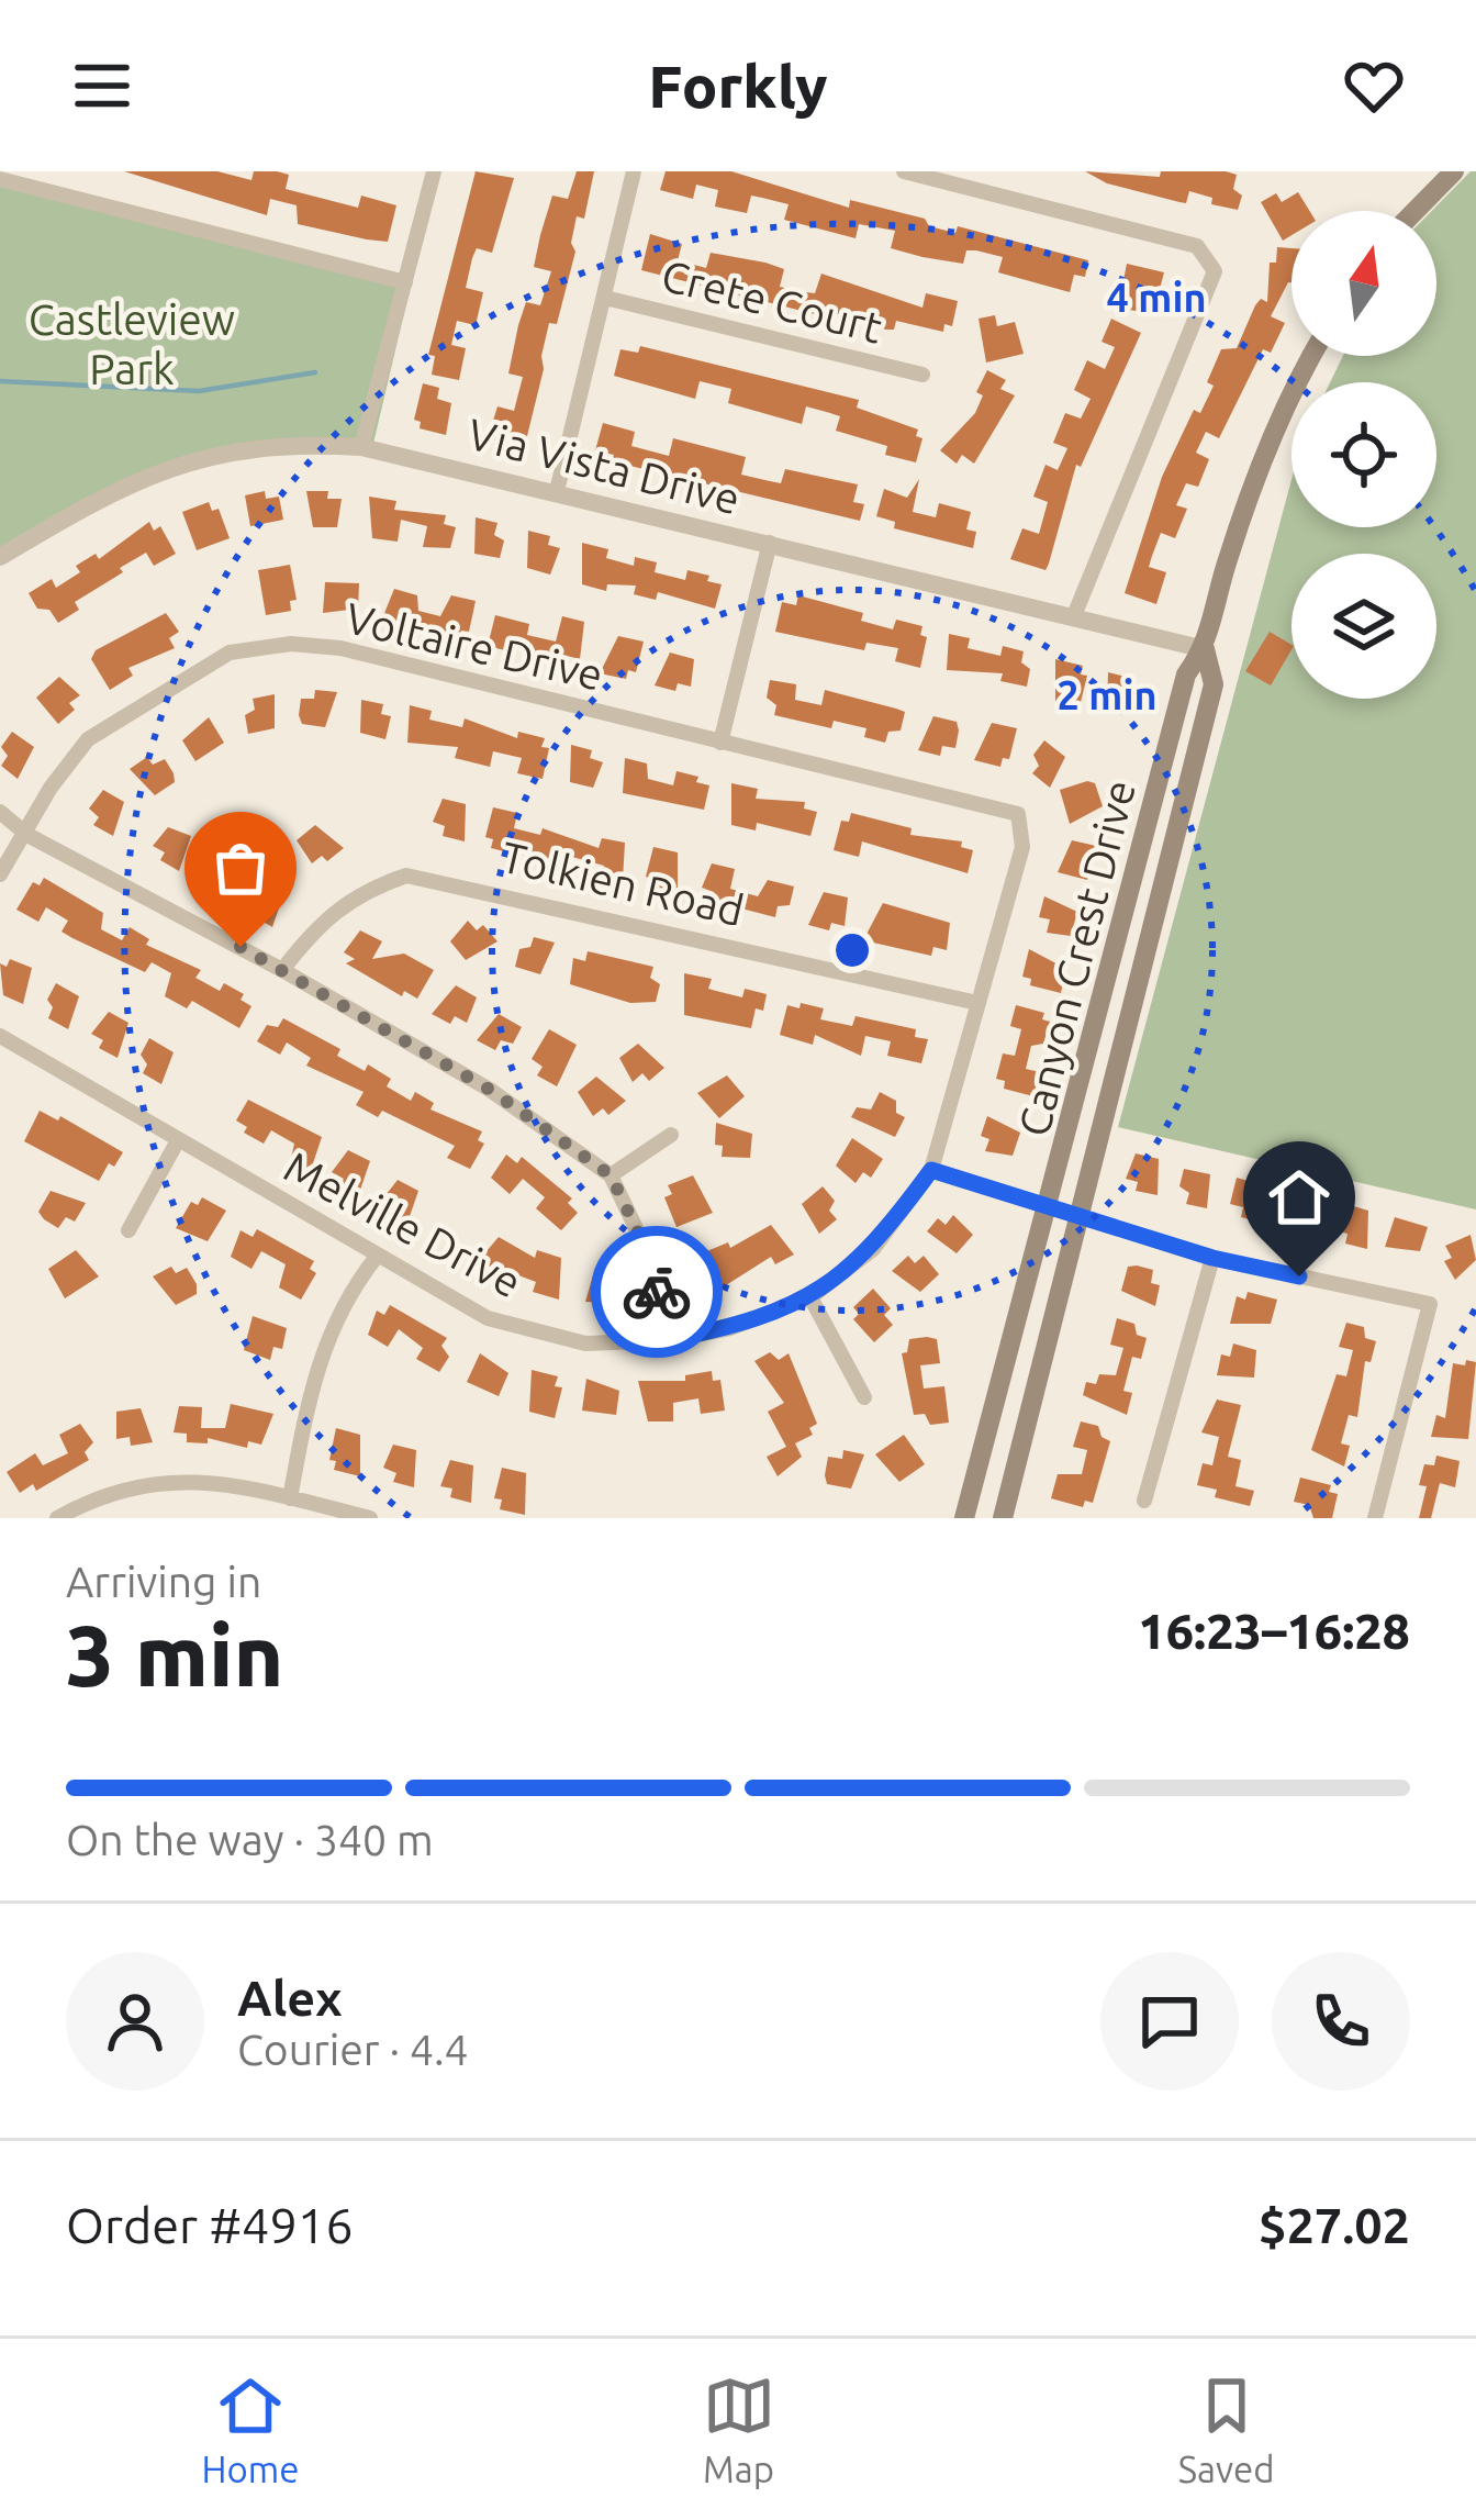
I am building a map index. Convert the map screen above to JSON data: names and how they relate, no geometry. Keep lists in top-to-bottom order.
{
  "streets": {
    "main road": ["Canyon Crest Drive"],
    "street": [
      "Crete Court",
      "Via Vista Drive",
      "Voltaire Drive",
      "Tolkien Road",
      "Melville Drive"
    ]
  },
  "crossings": [
    ["Via Vista Drive", "Canyon Crest Drive"],
    ["Voltaire Drive", "Melville Drive"],
    ["Tolkien Road", "Melville Drive"]
  ],
  "parks": ["Castleview Park"],
  "north": "top",
  "page": {
    "header": "Forkly",
    "heading": ["3 min", "Arriving in", "16:23–16:28"],
    "panel": [
      "Alex",
      "Courier · 4.4",
      "Order #4916",
      "$27.02"
    ],
    "bar": "On the way · 340 m",
    "tabs": ["Home", "Map", "Saved"]
  },
  "rings": ["4 min", "2 min"]
}
